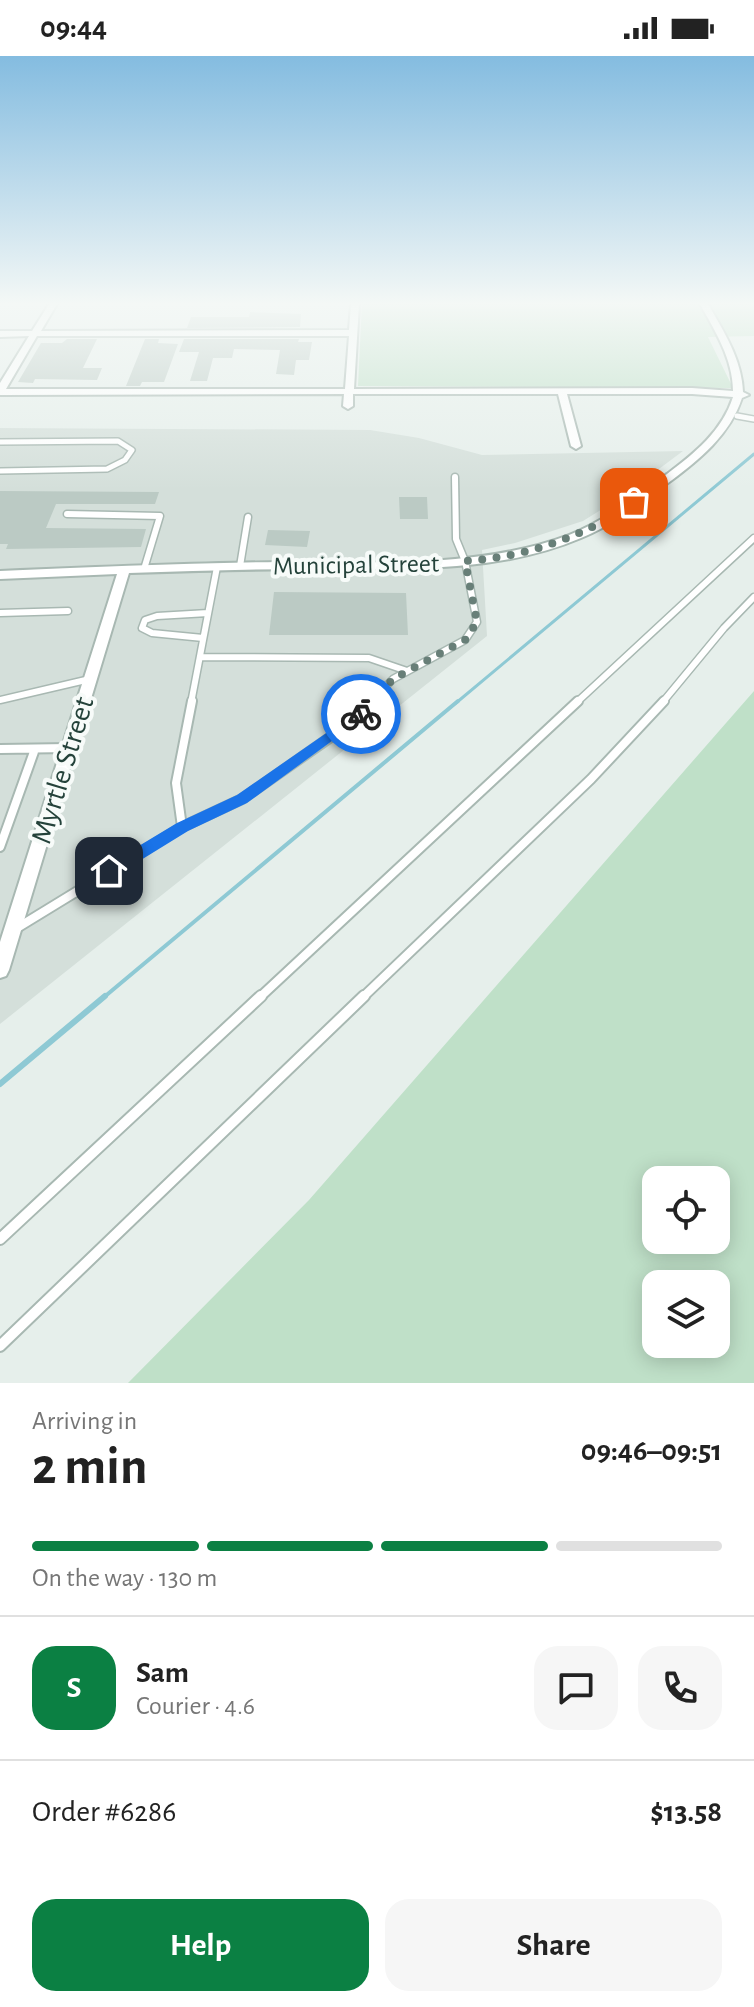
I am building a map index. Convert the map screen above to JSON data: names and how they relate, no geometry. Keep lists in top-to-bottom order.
{
  "streets": {
    "street": ["Municipal Street", "Myrtle Street"]
  },
  "crossings": [
    ["Municipal Street", "Myrtle Street"]
  ],
  "page": {
    "status": "09:44",
    "heading": ["2 min", "Arriving in", "09:46–09:51"],
    "panel": [
      "Sam",
      "Courier · 4.6",
      "Order #6286",
      "$13.58"
    ],
    "bar": "On the way · 130 m",
    "round": "S",
    "buttons": ["Help", "Share"]
  }
}
